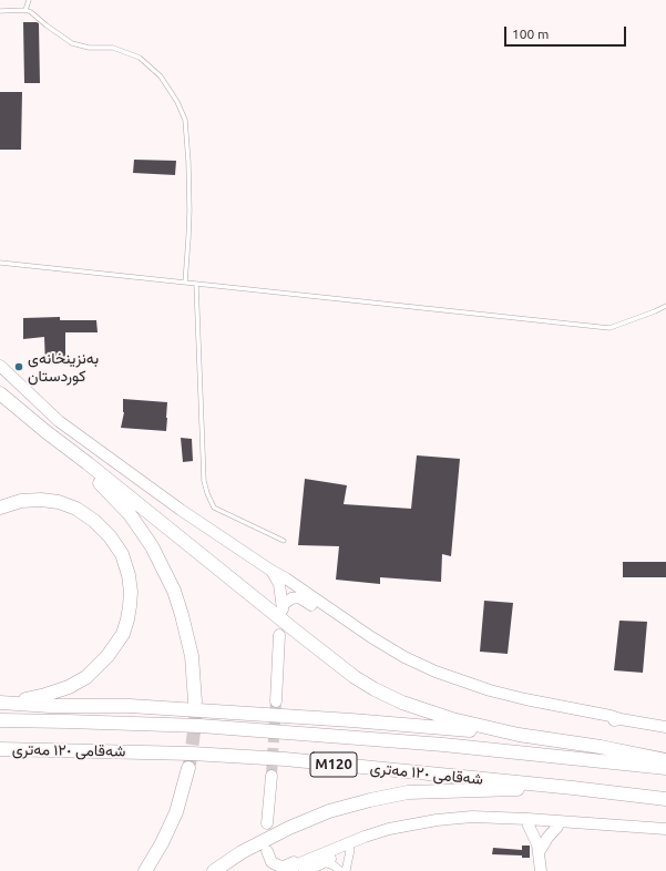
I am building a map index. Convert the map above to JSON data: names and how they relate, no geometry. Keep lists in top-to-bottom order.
{
  "streets": {
    "highway": ["شەقامی ١٢٠ مەتری", "M120"]
  },
  "places": ["بەنزینخانەی کوردستان"],
  "scale_bar": "100 m"
}
